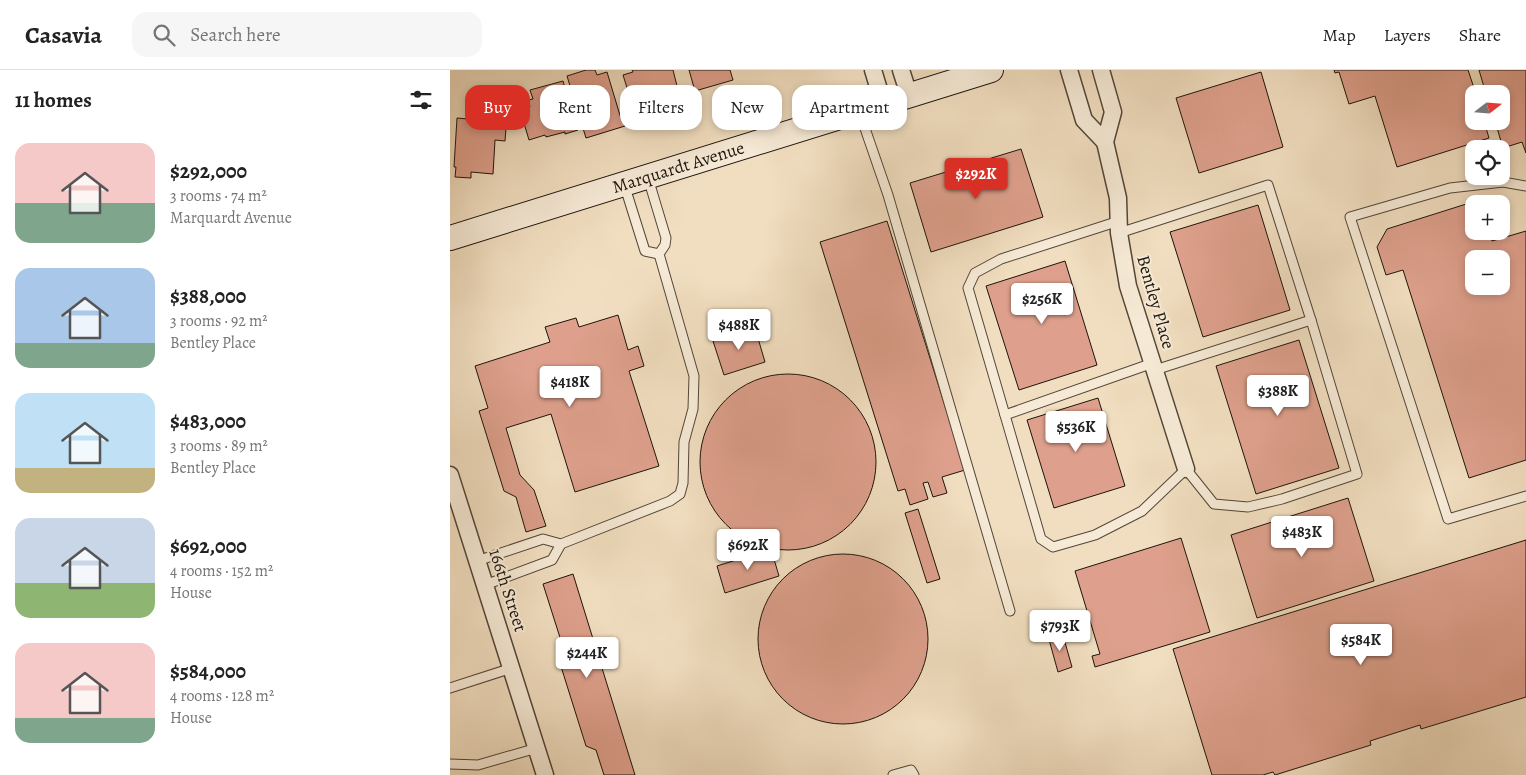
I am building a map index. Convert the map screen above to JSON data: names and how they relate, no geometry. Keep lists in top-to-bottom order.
{
  "streets": {
    "main road": ["Marquardt Avenue"],
    "street": ["Bentley Place", "166th Street"]
  },
  "north": "right",
  "page": {
    "header": "Casavia",
    "search": "Search here",
    "nav": ["Map", "Layers", "Share"],
    "heading": "11 homes",
    "map_buttons": ["+", "−"],
    "chip": [
      "Buy",
      "Rent",
      "Filters",
      "New",
      "Apartment"
    ],
    "list": [
      {
        "name": "$292,000",
        "note": "3 rooms · 74 m² · Marquardt Avenue"
      },
      {
        "name": "$388,000",
        "note": "3 rooms · 92 m² · Bentley Place"
      },
      {
        "name": "$483,000",
        "note": "3 rooms · 89 m² · Bentley Place"
      },
      {
        "name": "$692,000",
        "note": "4 rooms · 152 m² · House"
      },
      {
        "name": "$584,000",
        "note": "4 rooms · 128 m² · House"
      }
    ],
    "price": [
      "$292K",
      "$256K",
      "$488K",
      "$418K",
      "$388K",
      "$536K",
      "$483K",
      "$692K",
      "$793K",
      "$584K",
      "$244K"
    ]
  }
}
